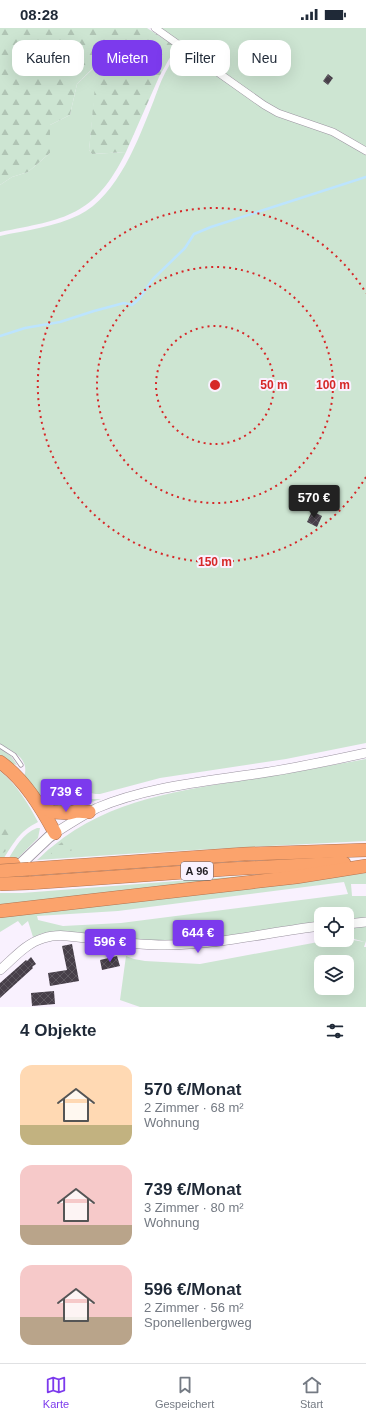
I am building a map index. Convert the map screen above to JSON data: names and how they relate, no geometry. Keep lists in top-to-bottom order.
{
  "streets": {
    "highway": ["A 96"]
  },
  "page": {
    "status": "08:28",
    "chip": [
      "Kaufen",
      "Mieten",
      "Filter",
      "Neu"
    ],
    "price": [
      "570 €",
      "739 €",
      "644 €",
      "596 €"
    ],
    "heading": "4 Objekte",
    "list": [
      {
        "name": "570 €/Monat",
        "note": "2 Zimmer · 68 m² · Wohnung"
      },
      {
        "name": "739 €/Monat",
        "note": "3 Zimmer · 80 m² · Wohnung"
      },
      {
        "name": "596 €/Monat",
        "note": "2 Zimmer · 56 m² · Sponellenbergweg"
      }
    ],
    "tabs": ["Karte", "Gespeichert", "Start"]
  },
  "rings": ["50 m", "100 m", "150 m"]
}
